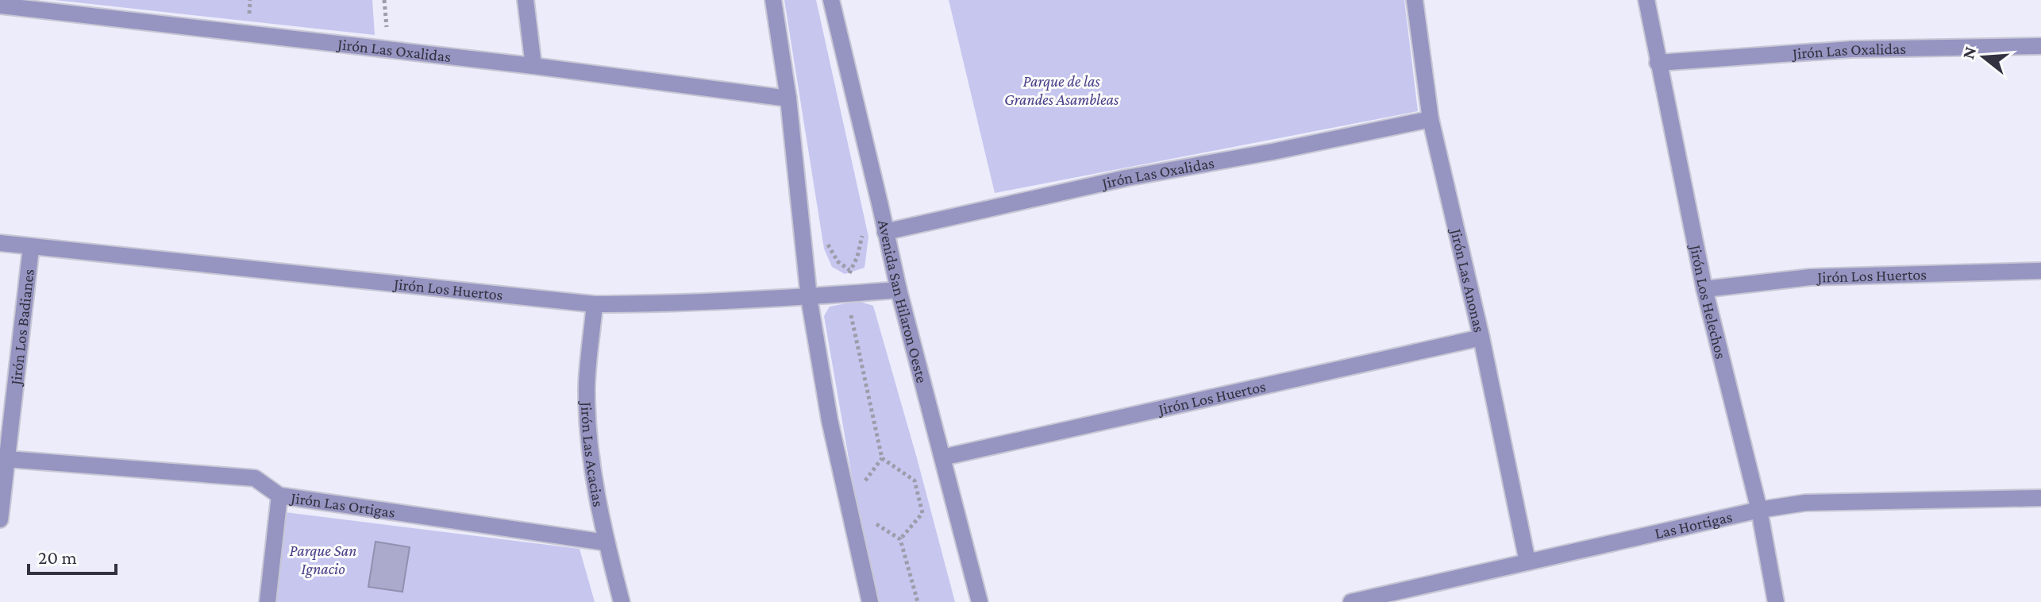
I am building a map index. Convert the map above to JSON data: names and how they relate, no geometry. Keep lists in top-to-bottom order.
{
  "streets": {
    "street": [
      "Jirón Las Oxalidas",
      "Jirón Los Huertos",
      "Jirón Las Anonas",
      "Avenida San Hilaron Oeste",
      "Jirón Los Helechos",
      "Jirón Los Badianes",
      "Jirón Las Acacias",
      "Jirón Las Ortigas",
      "Las Hortigas"
    ]
  },
  "crossings": [
    ["Jirón Las Oxalidas", "Jirón Las Anonas"],
    ["Jirón Las Oxalidas", "Avenida San Hilaron Oeste"],
    ["Jirón Las Oxalidas", "Jirón Los Helechos"],
    ["Jirón Los Huertos", "Jirón Las Anonas"],
    ["Jirón Los Huertos", "Avenida San Hilaron Oeste"],
    ["Jirón Los Huertos", "Jirón Los Helechos"],
    ["Jirón Los Huertos", "Jirón Los Badianes"],
    ["Jirón Los Huertos", "Jirón Las Acacias"],
    ["Jirón Las Anonas", "Las Hortigas"],
    ["Jirón Los Helechos", "Las Hortigas"],
    ["Jirón Los Badianes", "Jirón Las Ortigas"],
    ["Jirón Las Acacias", "Jirón Las Ortigas"]
  ],
  "parks": ["Parque de las Grandes Asambleas", "Parque San Ignacio"],
  "scale_bar": "20 m",
  "north": "left"
}
